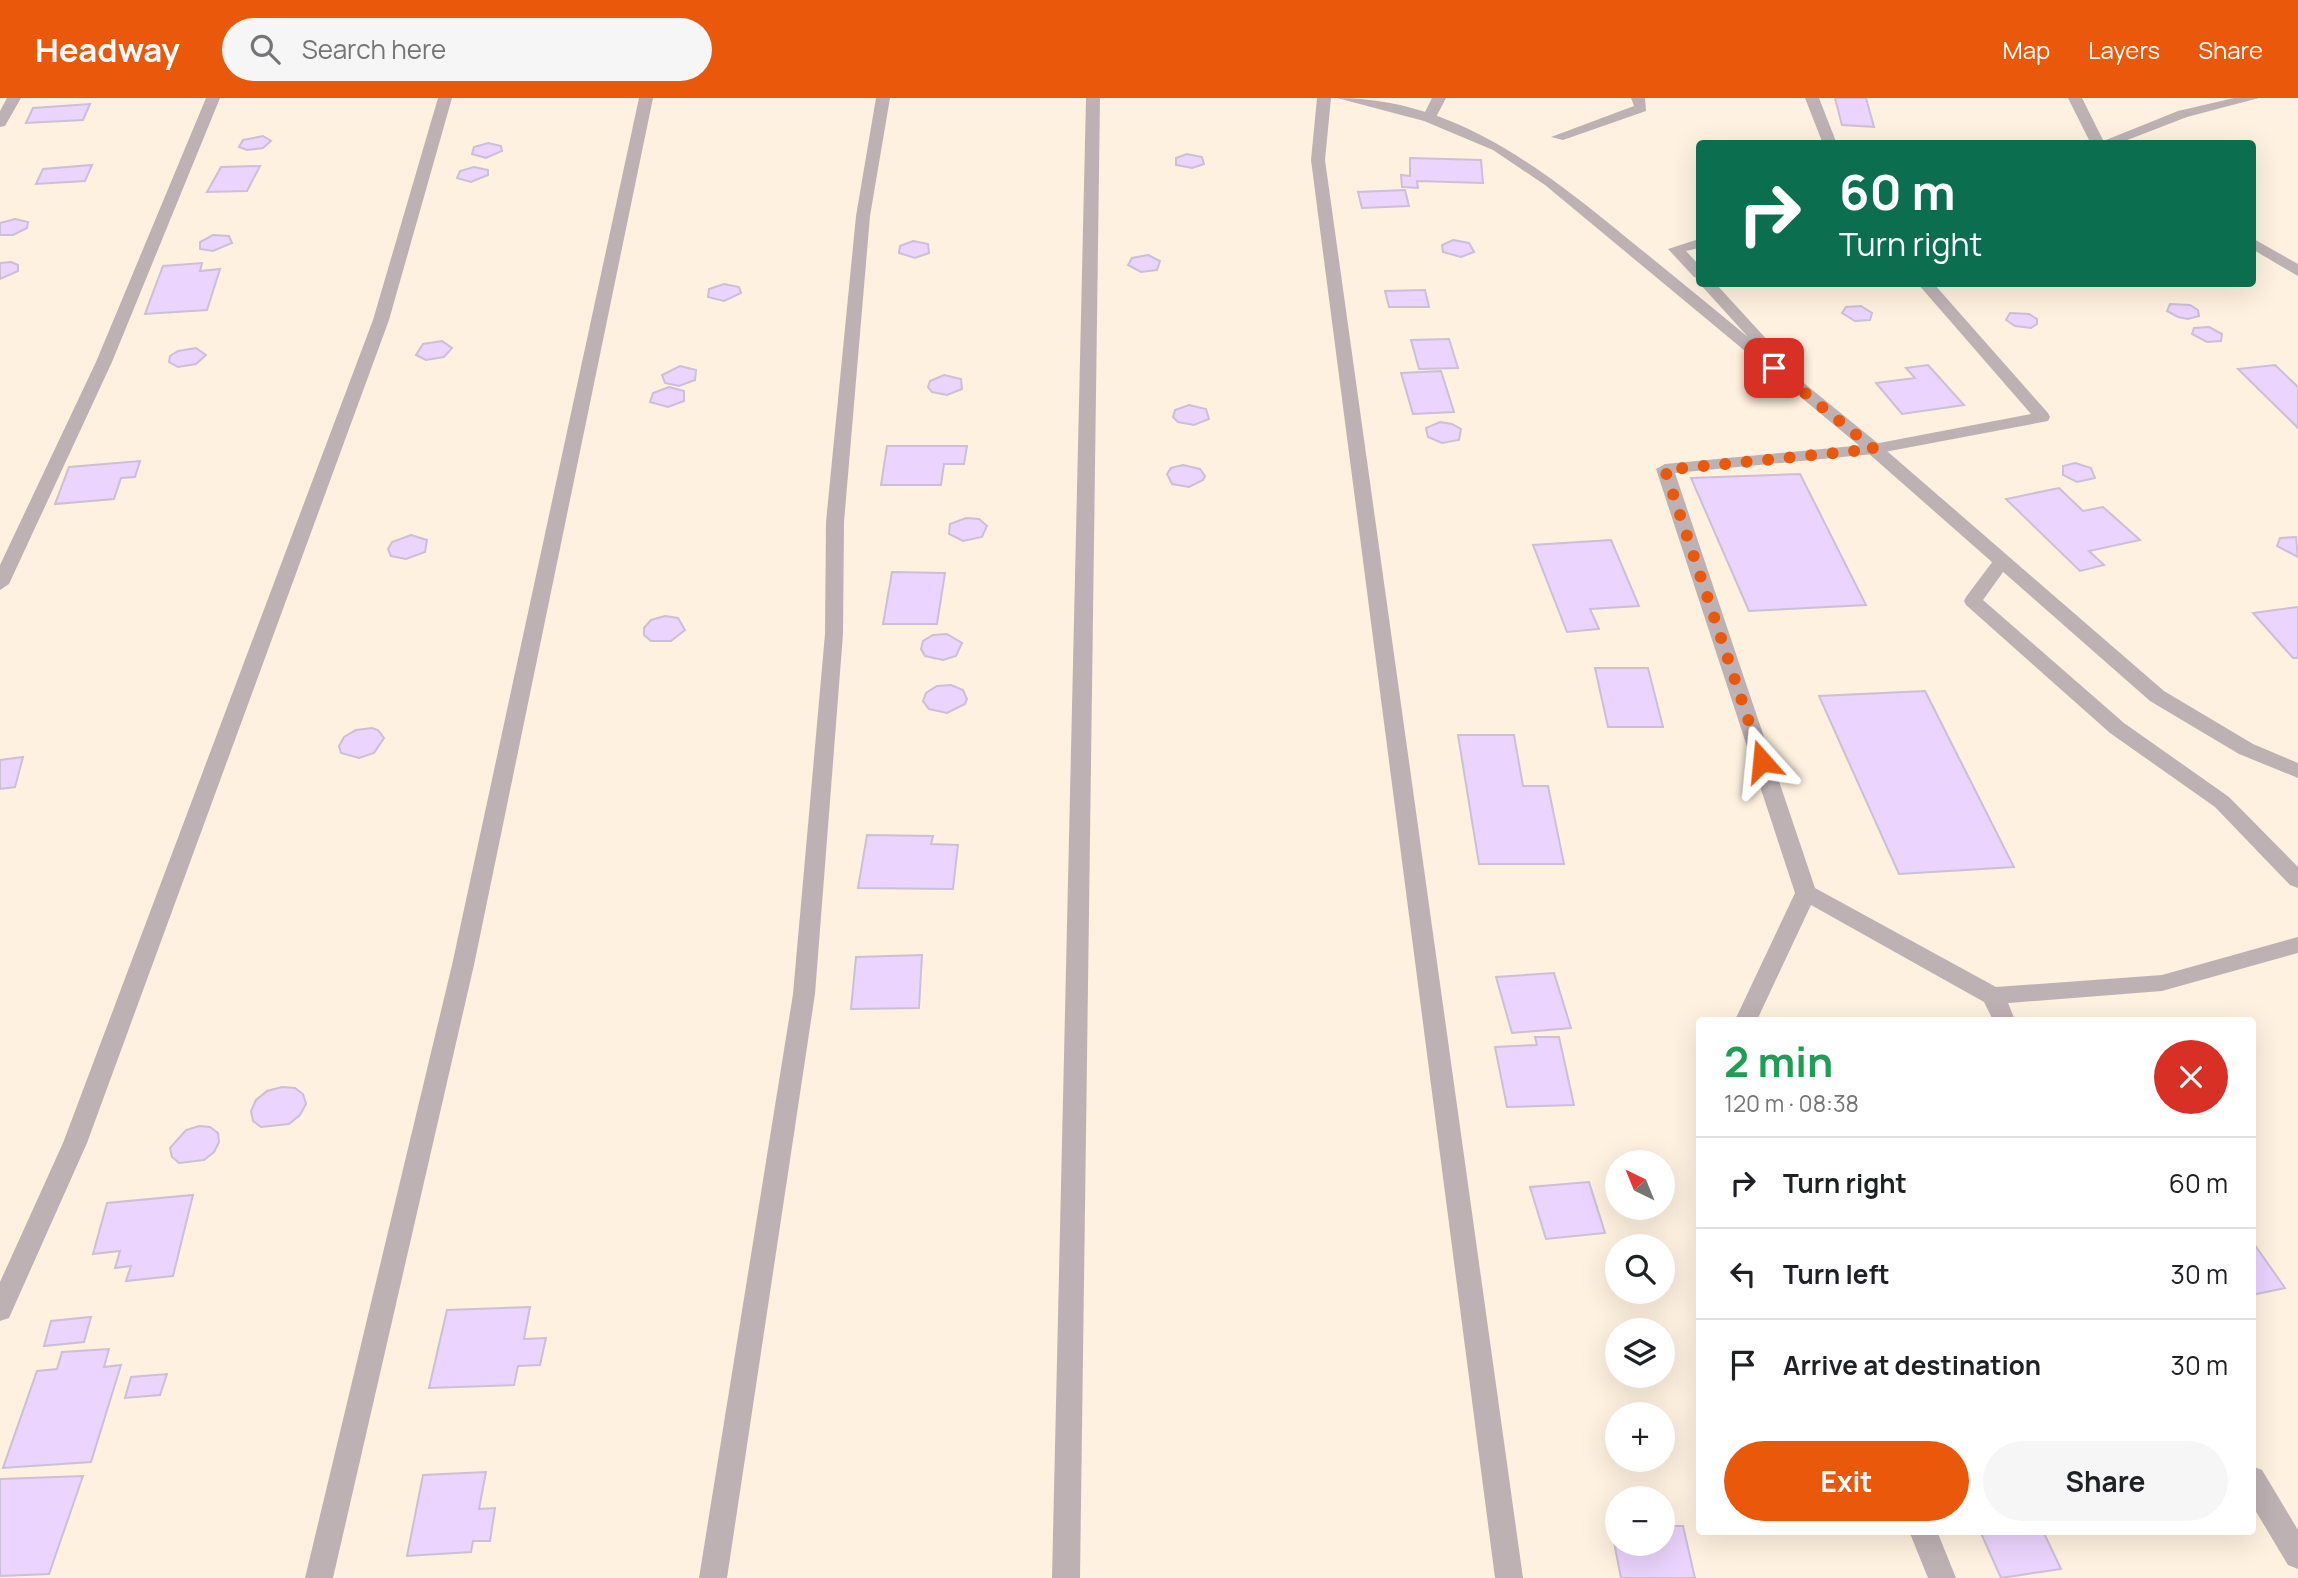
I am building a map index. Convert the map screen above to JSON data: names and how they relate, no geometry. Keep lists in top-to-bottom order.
{
  "north": "top left",
  "page": {
    "header": "Headway",
    "search": "Search here",
    "nav": ["Map", "Layers", "Share"],
    "turn": ["60 m", "Turn right"],
    "heading": ["2 min", "120 m · 08:38"],
    "list": [
      {
        "name": "Turn right",
        "value": "60 m"
      },
      {
        "name": "Turn left",
        "value": "30 m"
      },
      {
        "name": "Arrive at destination",
        "value": "30 m"
      }
    ],
    "map_buttons": ["+", "−"],
    "buttons": ["Exit", "Share"]
  }
}
